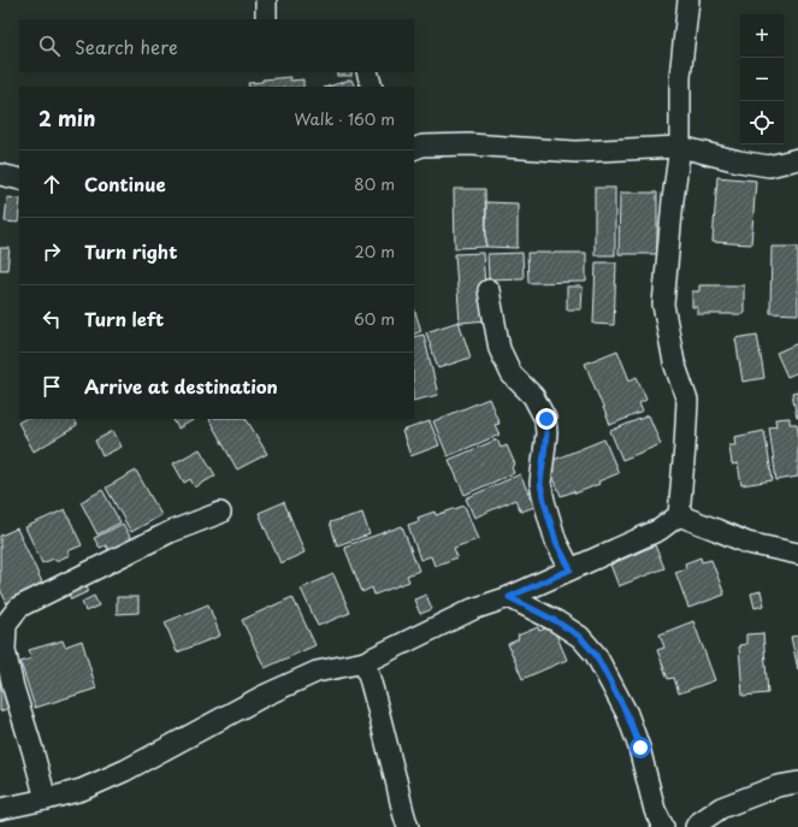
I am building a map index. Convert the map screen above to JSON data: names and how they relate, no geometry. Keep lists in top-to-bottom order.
{
  "page": {
    "map_buttons": ["+", "−"],
    "search": "Search here",
    "heading": ["2 min", "Walk · 160 m"],
    "list": [
      ["Continue", "80 m"],
      ["Turn right", "20 m"],
      ["Turn left", "60 m"],
      "Arrive at destination"
    ]
  }
}
